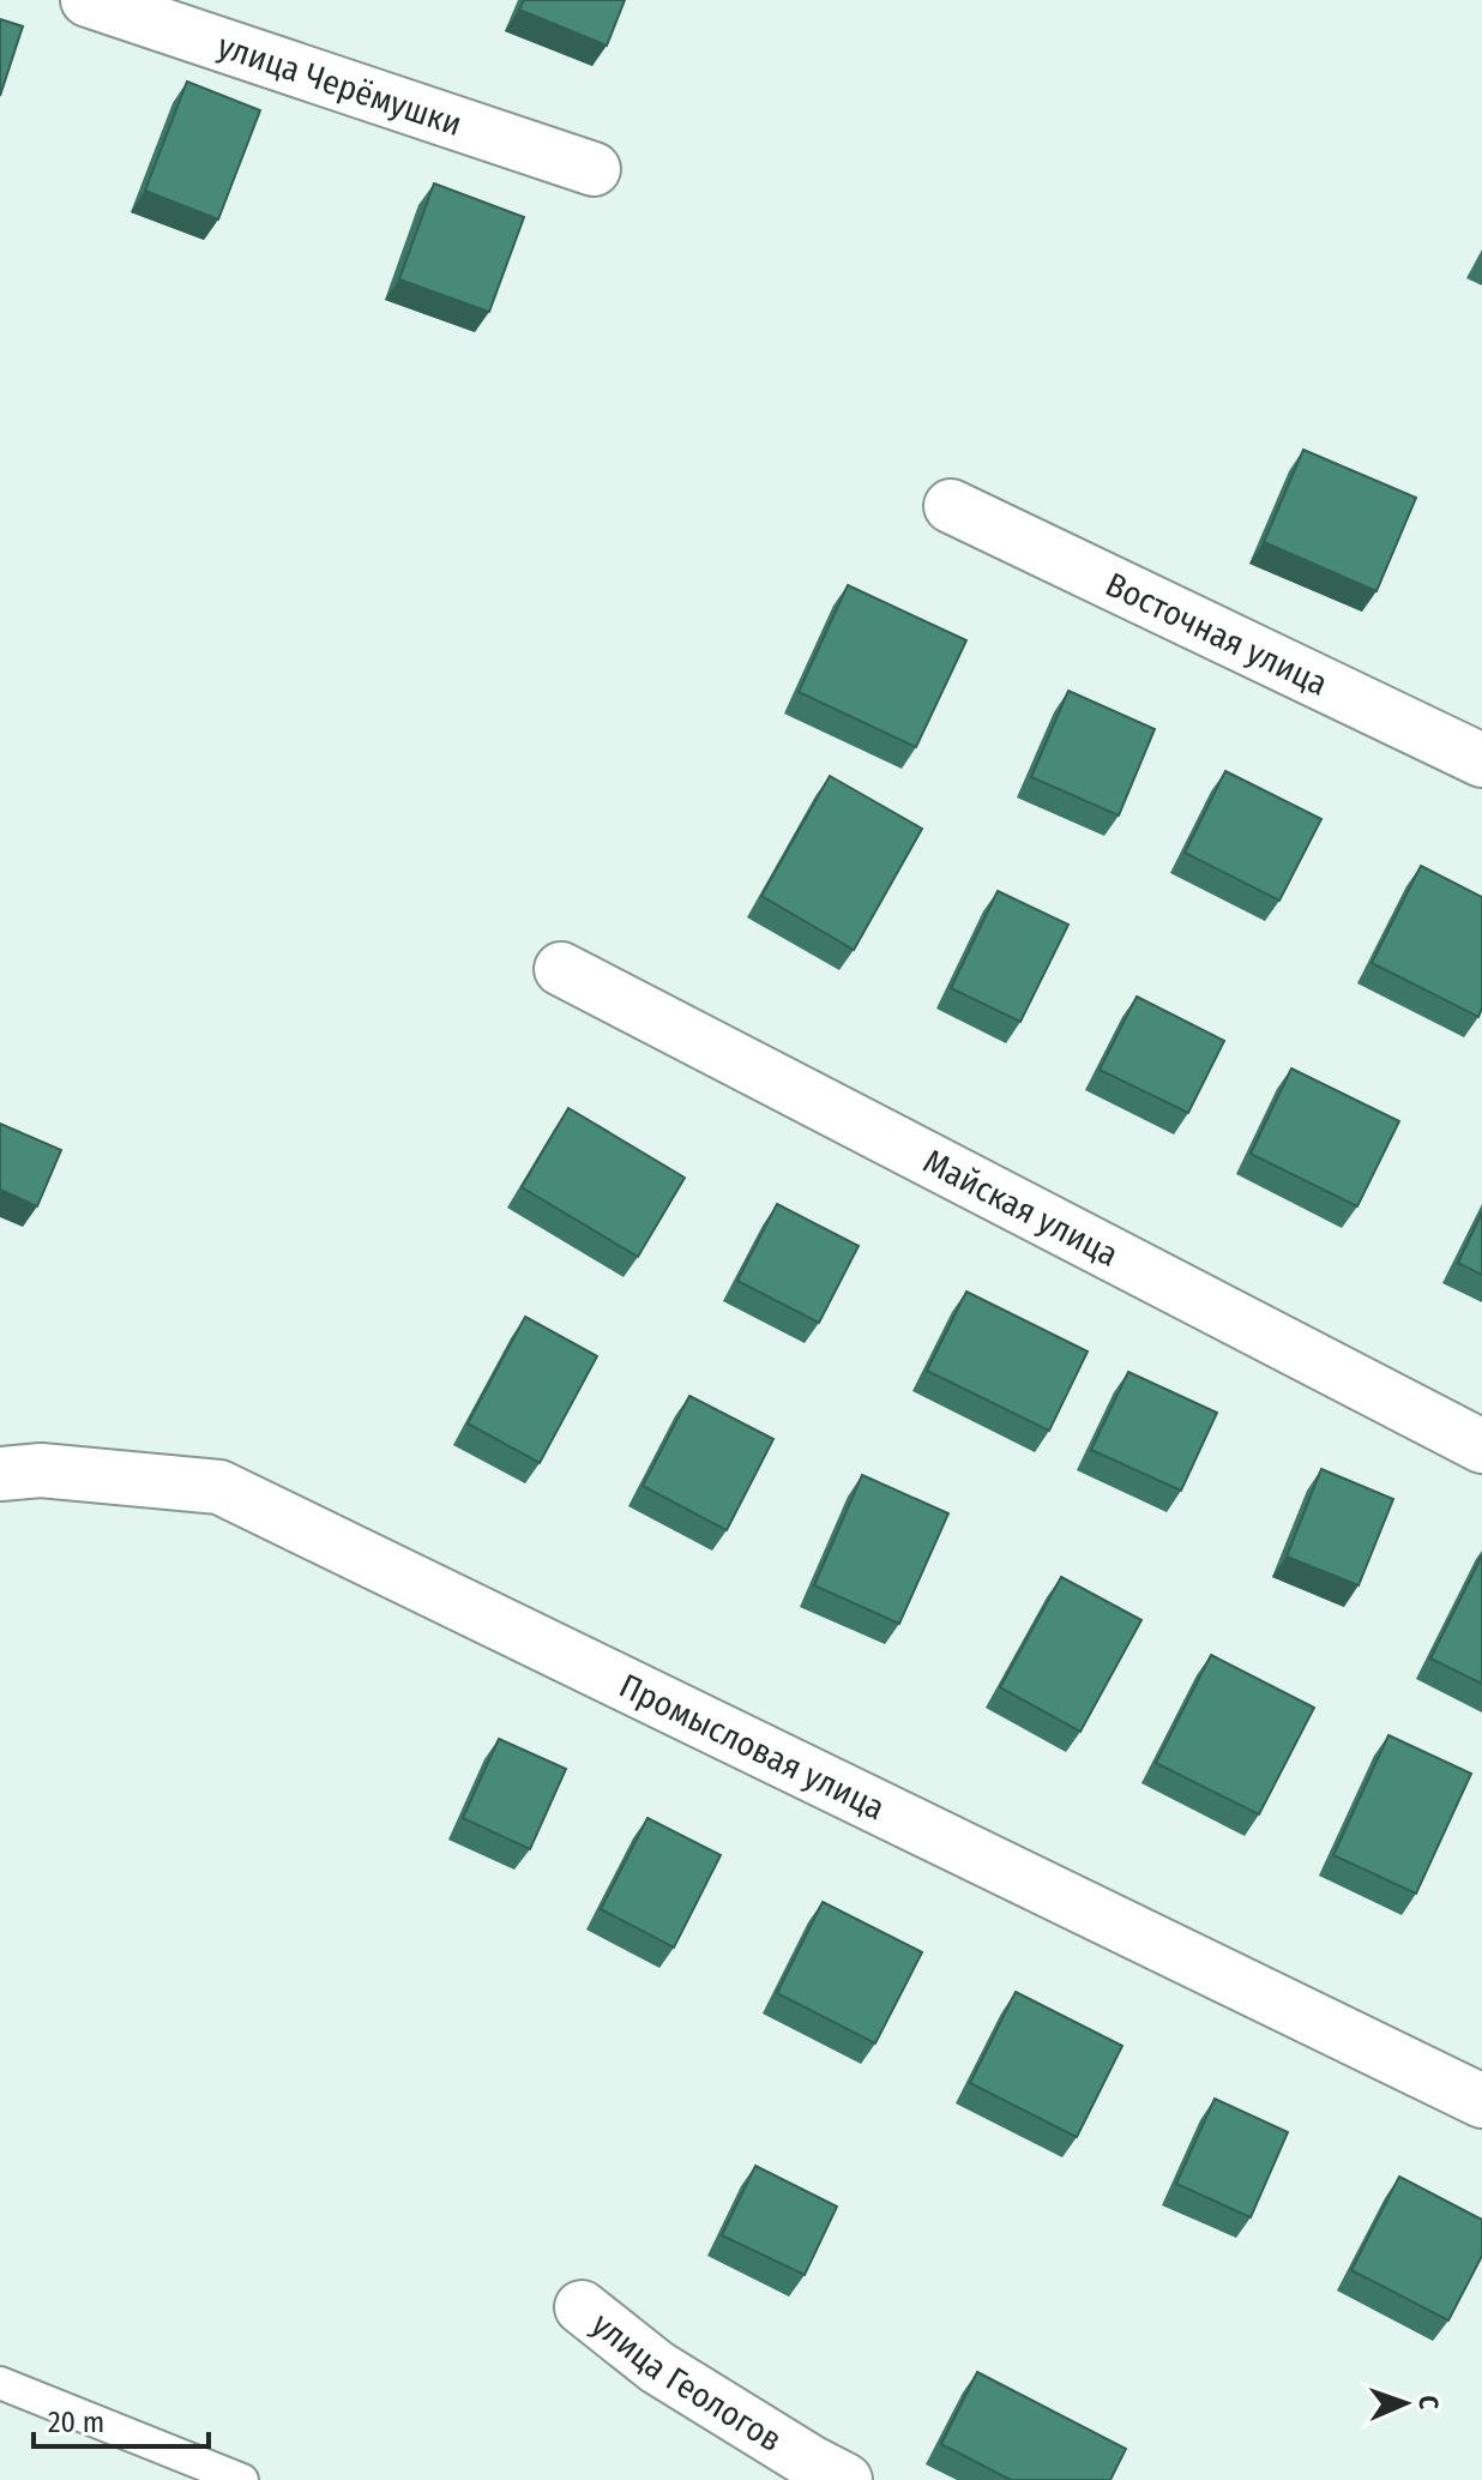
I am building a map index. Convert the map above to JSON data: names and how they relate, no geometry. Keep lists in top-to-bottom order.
{
  "streets": {
    "street": [
      "улица Черёмушки",
      "Восточная улица",
      "Майская улица",
      "Промысловая улица",
      "улица Геологов"
    ]
  },
  "scale_bar": "20 m",
  "north": "right"
}
